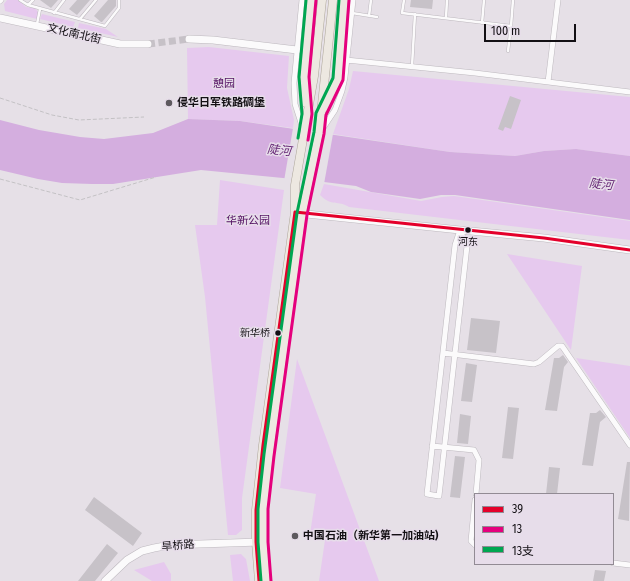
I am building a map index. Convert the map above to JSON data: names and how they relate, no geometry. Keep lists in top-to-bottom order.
{
  "streets": {
    "street": ["文化南北街", "旱桥路"]
  },
  "water": ["陡河"],
  "parks": ["憩园", "华新公园"],
  "places": [
    "侵华日军铁路碉堡",
    "河东",
    "新华桥",
    "中国石油（新华第一加油站)"
  ],
  "lines": ["transit line 13", "transit line 13支", "transit line 39"],
  "legend": ["39", "13", "13支"],
  "scale_bar": "100 m"
}
